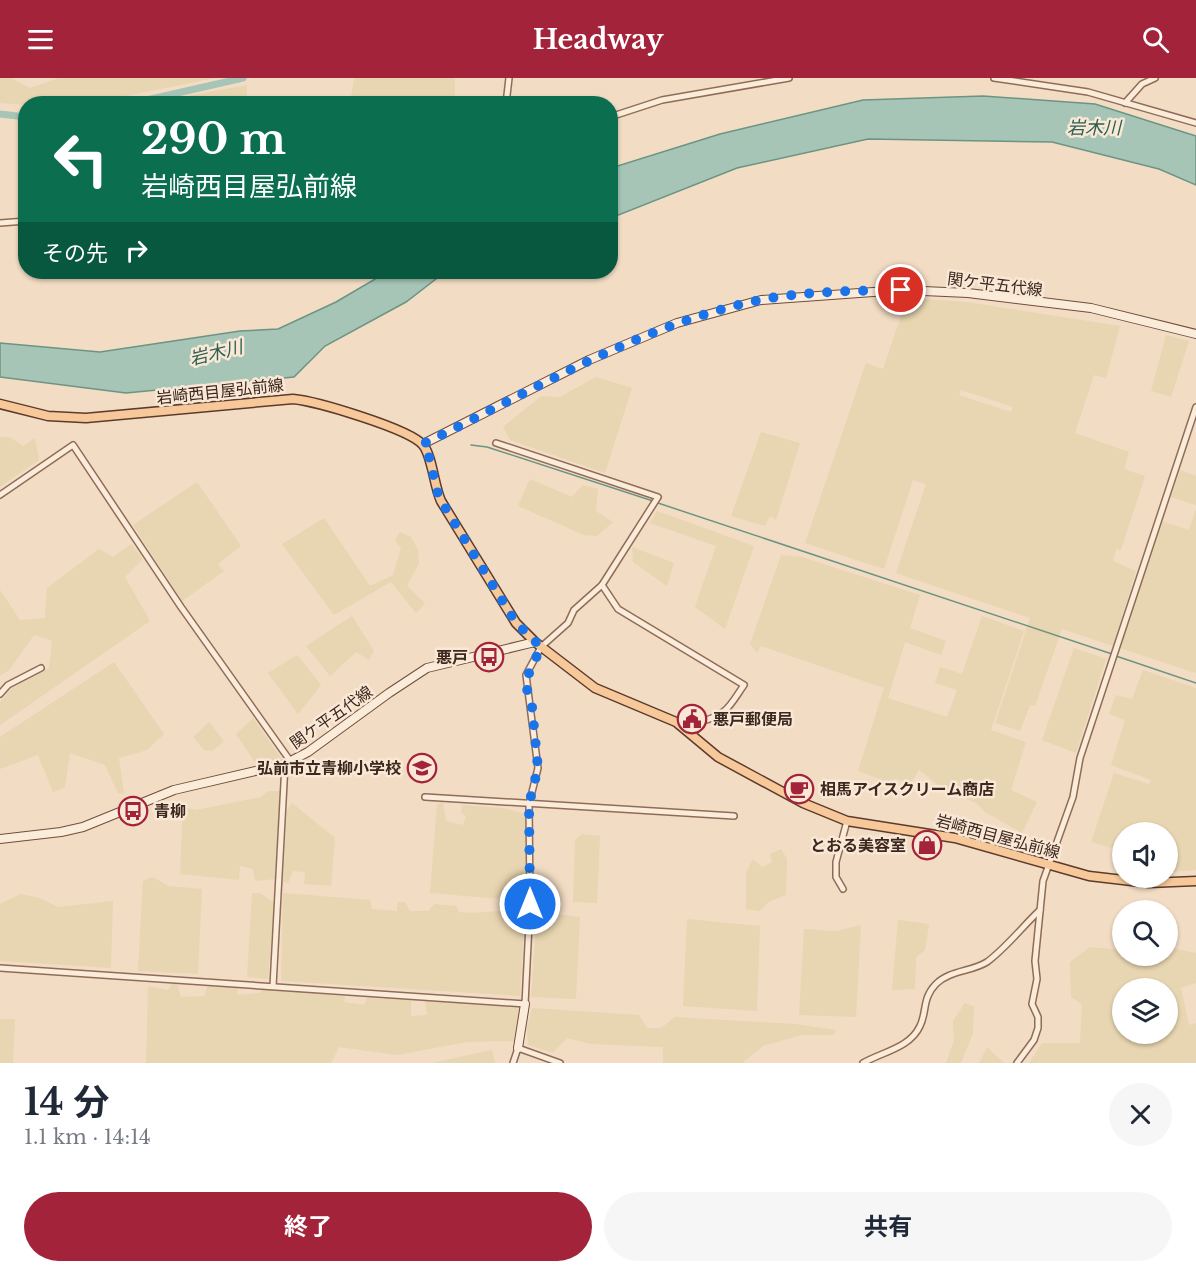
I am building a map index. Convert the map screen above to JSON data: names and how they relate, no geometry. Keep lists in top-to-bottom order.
{
  "streets": {
    "main road": ["関ケ平五代線", "岩崎西目屋弘前線"]
  },
  "crossings": [
    ["関ケ平五代線", "岩崎西目屋弘前線"]
  ],
  "water": ["岩木川"],
  "places": {
    "bus stop": ["悪戸", "青柳"],
    "public building": ["悪戸郵便局"],
    "school or university": ["弘前市立青柳小学校"],
    "cafe": ["相馬アイスクリーム商店"],
    "shop": ["とおる美容室"]
  },
  "page": {
    "header": "Headway",
    "turn": ["290 m", "岩崎西目屋弘前線"],
    "then": "その先",
    "heading": ["14 分", "1.1 km · 14:14"],
    "buttons": ["終了", "共有"]
  }
}
